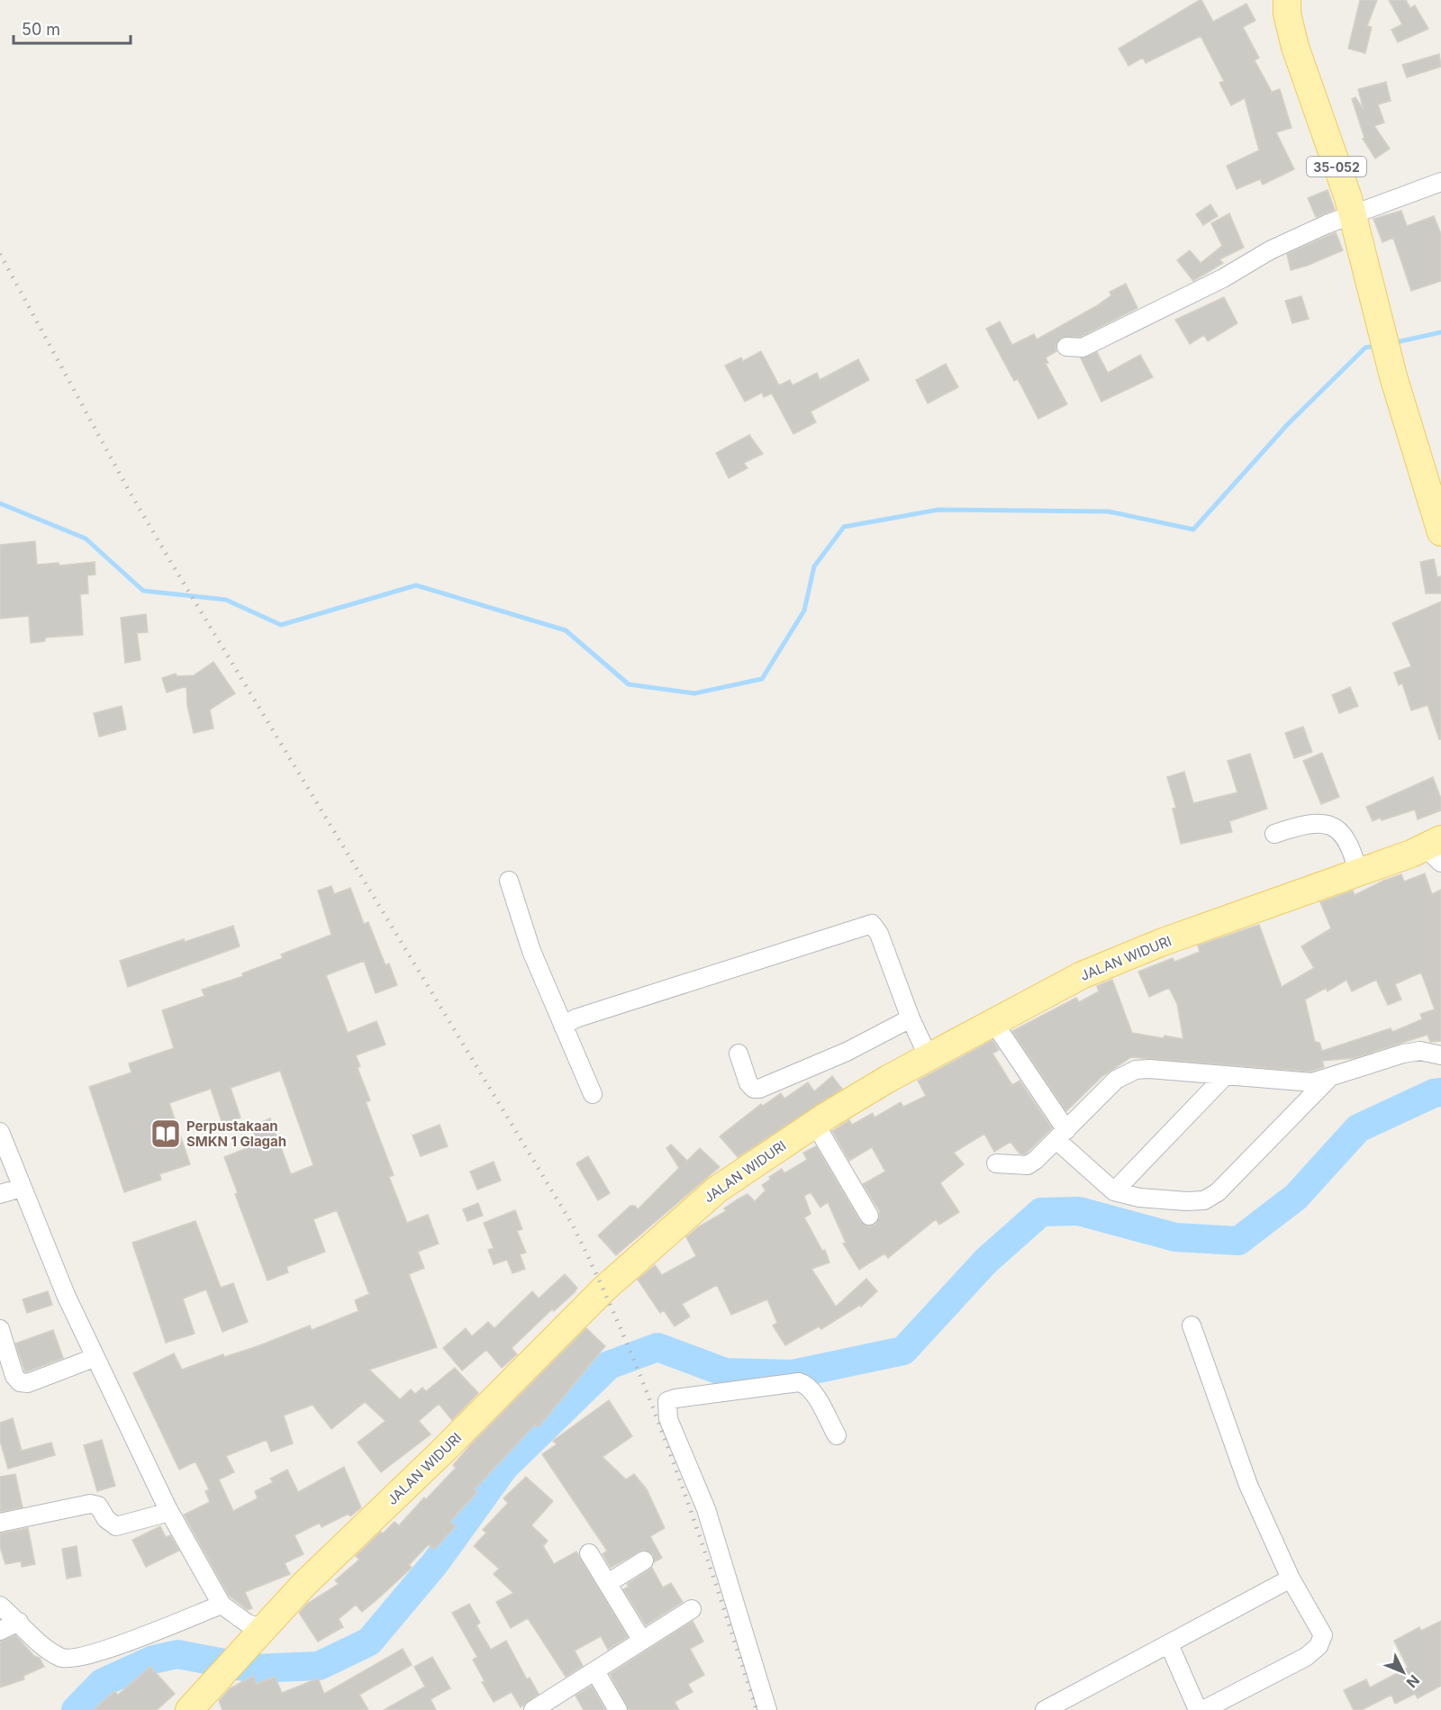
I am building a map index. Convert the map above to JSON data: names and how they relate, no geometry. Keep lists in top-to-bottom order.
{
  "streets": {
    "main road": ["35-052", "JALAN WIDURI"]
  },
  "places": {
    "library": ["Perpustakaan SMKN 1 Glagah"]
  },
  "scale_bar": "50 m",
  "north": "bottom right"
}
